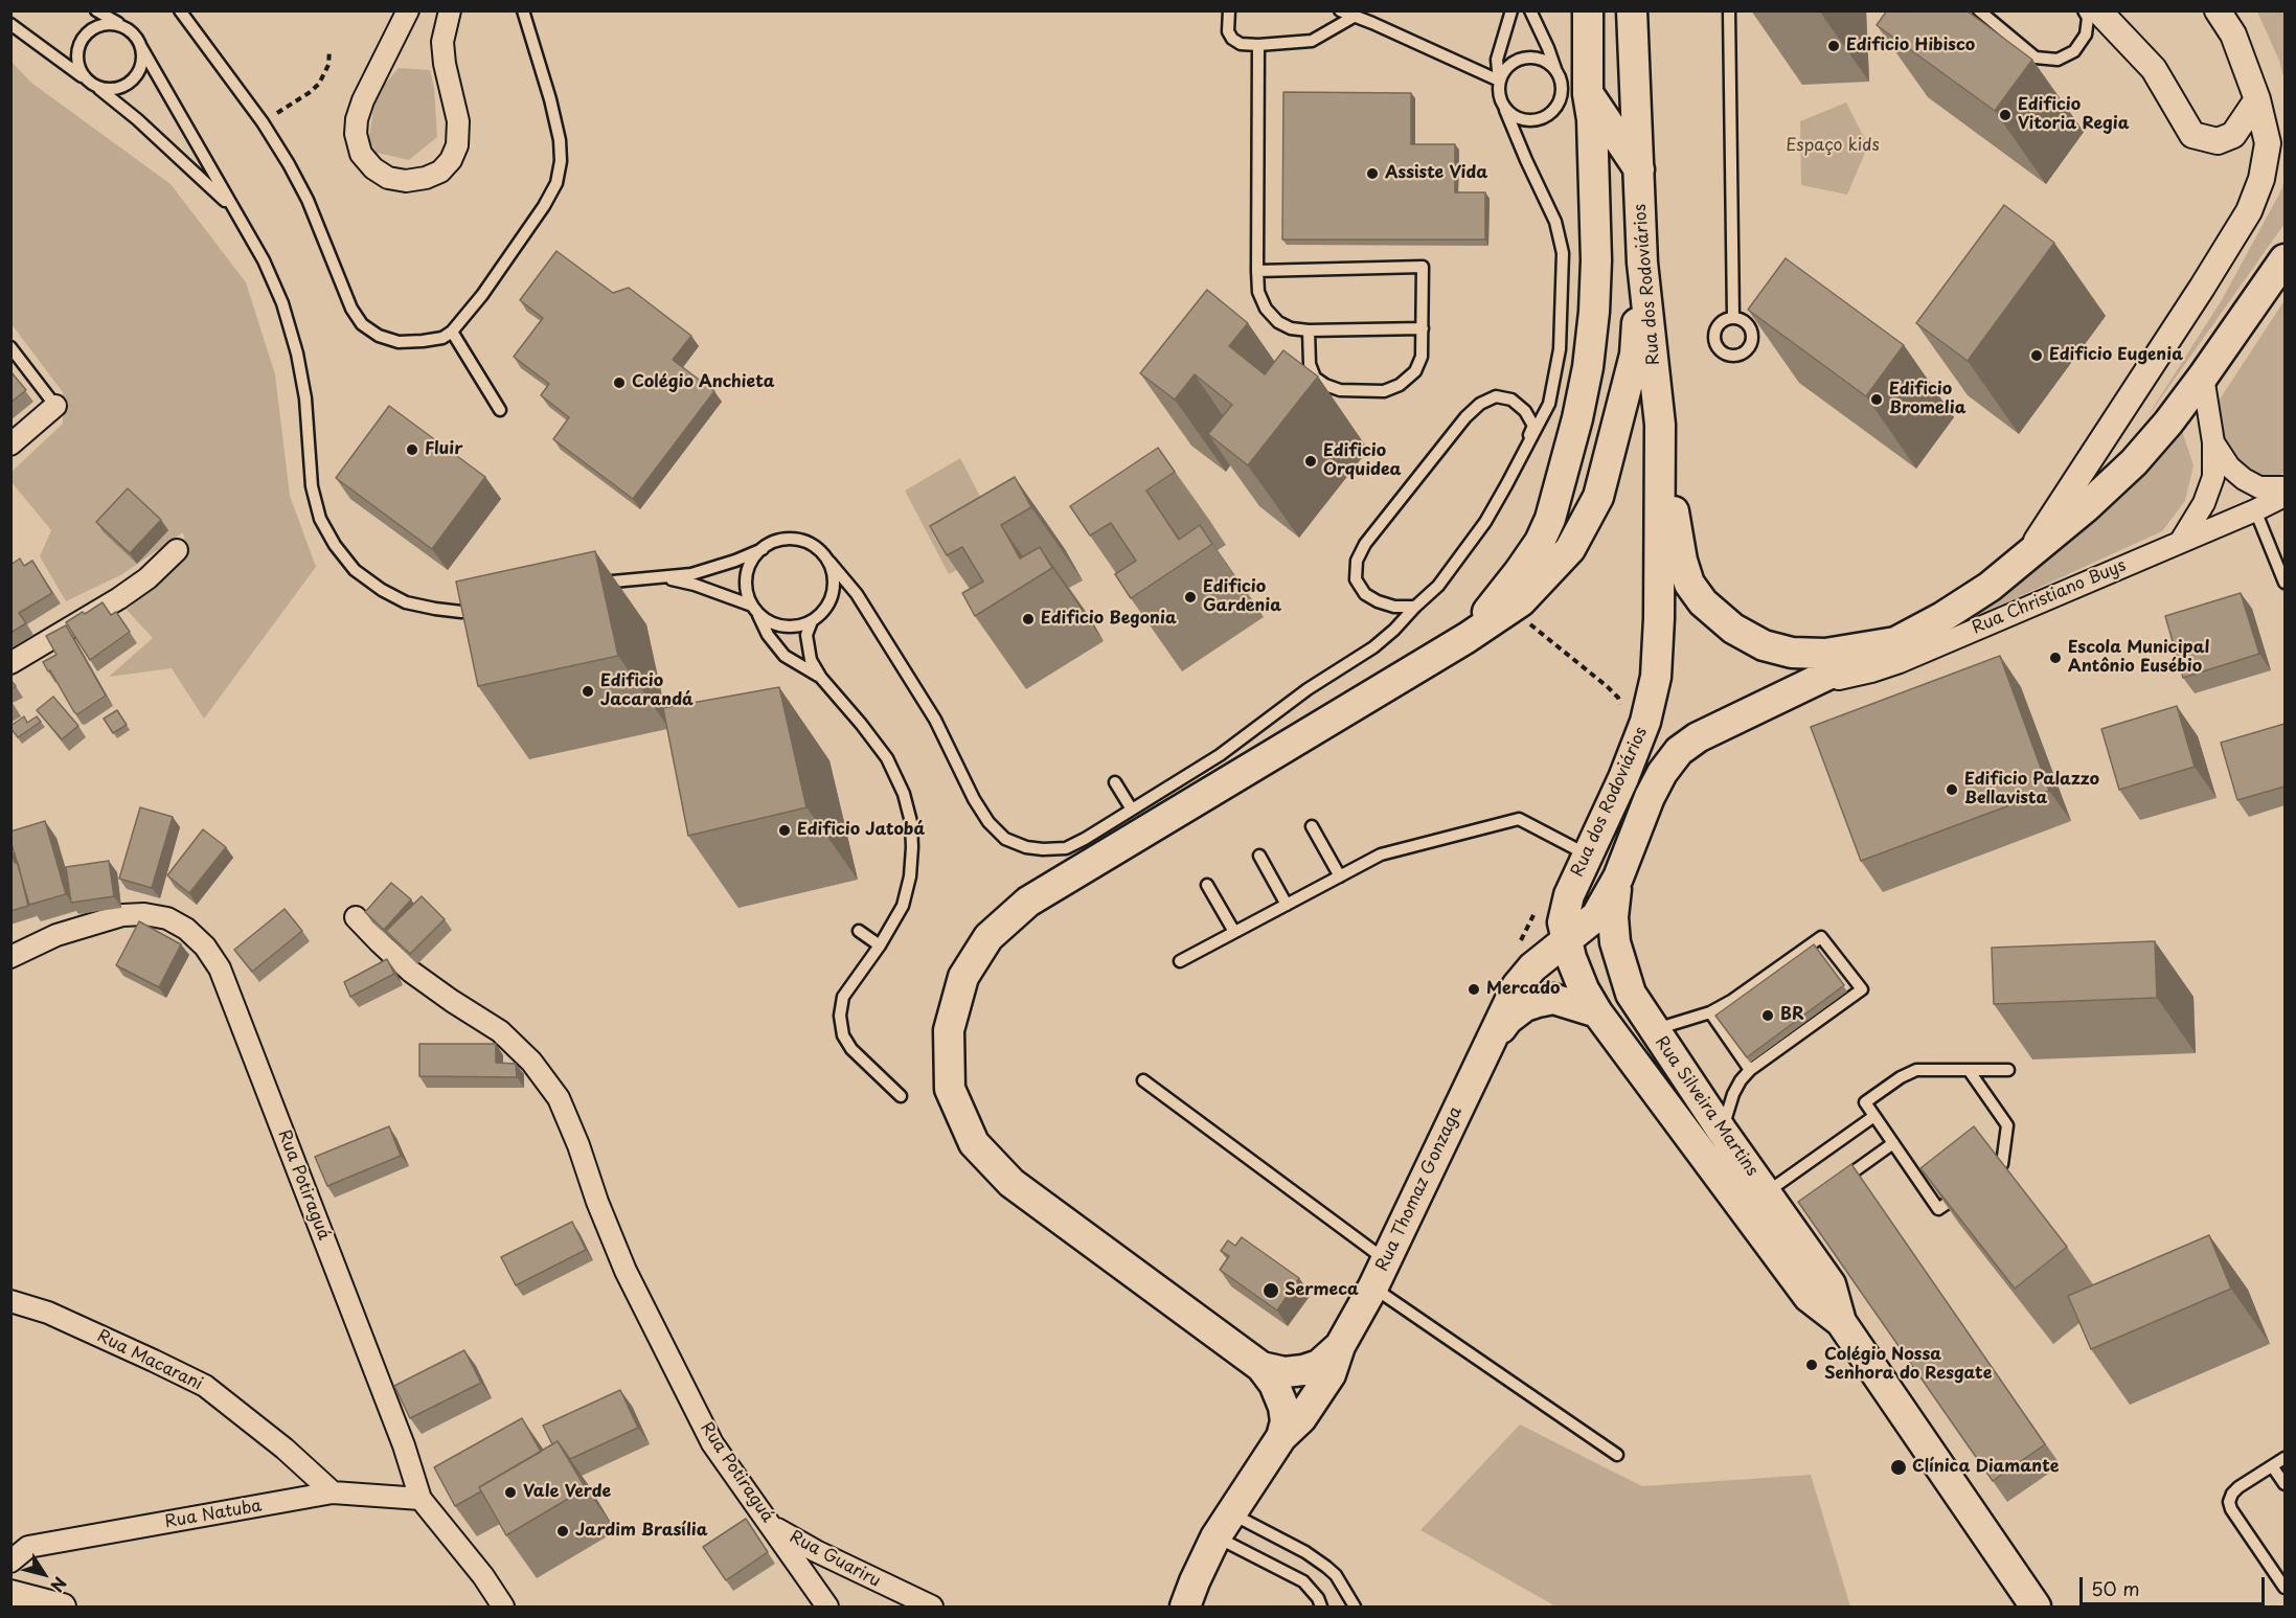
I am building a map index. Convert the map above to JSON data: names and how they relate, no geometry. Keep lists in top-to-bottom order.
{
  "streets": {
    "main road": ["Rua dos Rodoviários", "Rua Silveira Martins", "Rua Thomaz Gonzaga"],
    "street": [
      "Rua Christiano Buys",
      "Rua Potiraguá",
      "Rua Macarani",
      "Rua Natuba",
      "Rua Guariru"
    ]
  },
  "crossings": [
    ["Rua dos Rodoviários", "Rua Christiano Buys"],
    ["Rua dos Rodoviários", "Rua Silveira Martins"],
    ["Rua dos Rodoviários", "Rua Thomaz Gonzaga"],
    ["Rua Silveira Martins", "Rua Thomaz Gonzaga"],
    ["Rua Potiraguá", "Rua Natuba"],
    ["Rua Potiraguá", "Rua Guariru"],
    ["Rua Macarani", "Rua Natuba"]
  ],
  "parks": ["Espaço kids"],
  "places": [
    "Edificio Hibisco",
    "Edificio Vitoria Regia",
    "Assiste Vida",
    "Edificio Eugenia",
    "Colégio Anchieta",
    "Edificio Bromelia",
    "Fluir",
    "Edificio Orquidea",
    "Edificio Gardenia",
    "Edificio Begonia",
    "Escola Municipal Antônio Eusébio",
    "Edificio Jacarandá",
    "Edificio Palazzo Bellavista",
    "Edificio Jatobá",
    "Mercado",
    "BR",
    "Sermeca",
    "Colégio Nossa Senhora do Resgate",
    "Clínica Diamante",
    "Vale Verde",
    "Jardim Brasília"
  ],
  "scale_bar": "50 m",
  "north": "bottom right"
}
